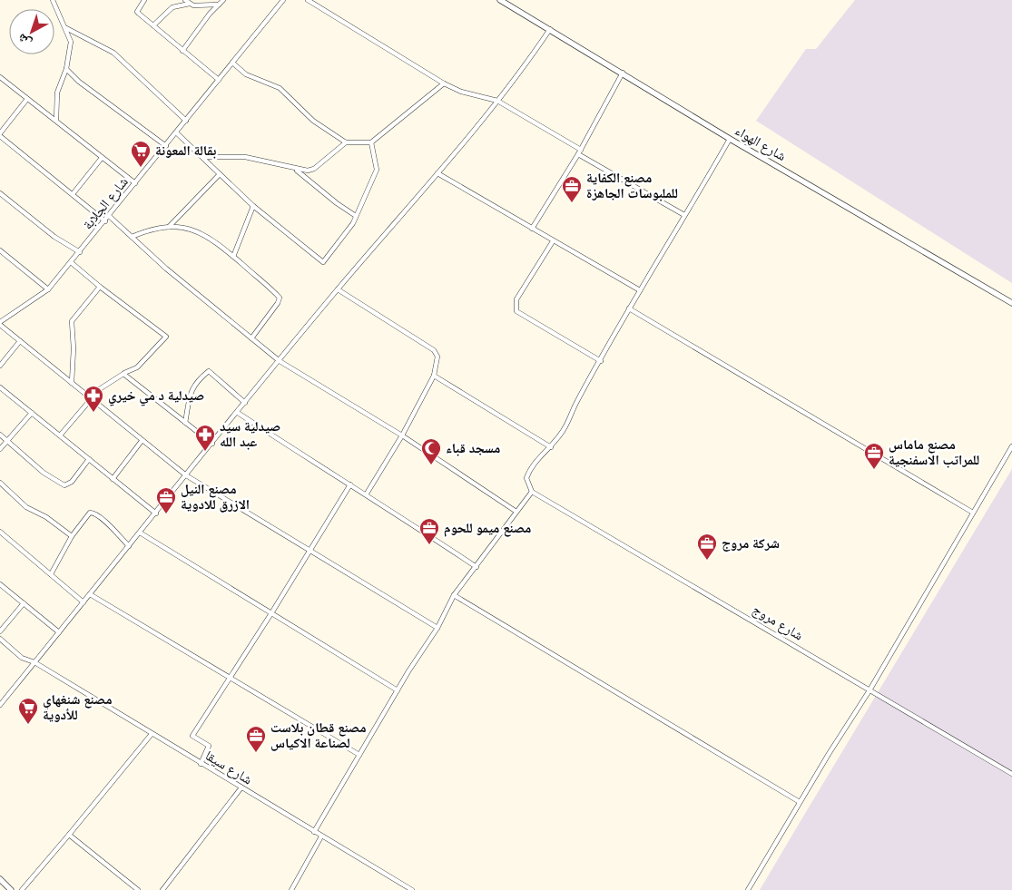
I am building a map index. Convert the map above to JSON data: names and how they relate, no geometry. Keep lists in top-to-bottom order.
{
  "streets": {
    "street": [
      "شارع الهواء",
      "شارع الجلابة",
      "شارع مروج",
      "شارع سيقا"
    ]
  },
  "places": {
    "supermarket": ["بقالة المعونة", "مصنع شنغهاي للأدوية"],
    "office": [
      "مصنع الكفاية للملبوسات الجاهزة",
      "مصنع ماماس للمراتب الاسفنجية",
      "مصنع النيل الازرق للادوية",
      "مصنع ميمو للحوم",
      "شركة مروج",
      "مصنع قطان بلاست لصناعة الاكياس"
    ],
    "pharmacy": ["صيدلية د مي خيري", "صيدلية سيد عبد الله"],
    "mosque": ["مسجد قباء"]
  },
  "north": "bottom left"
}
